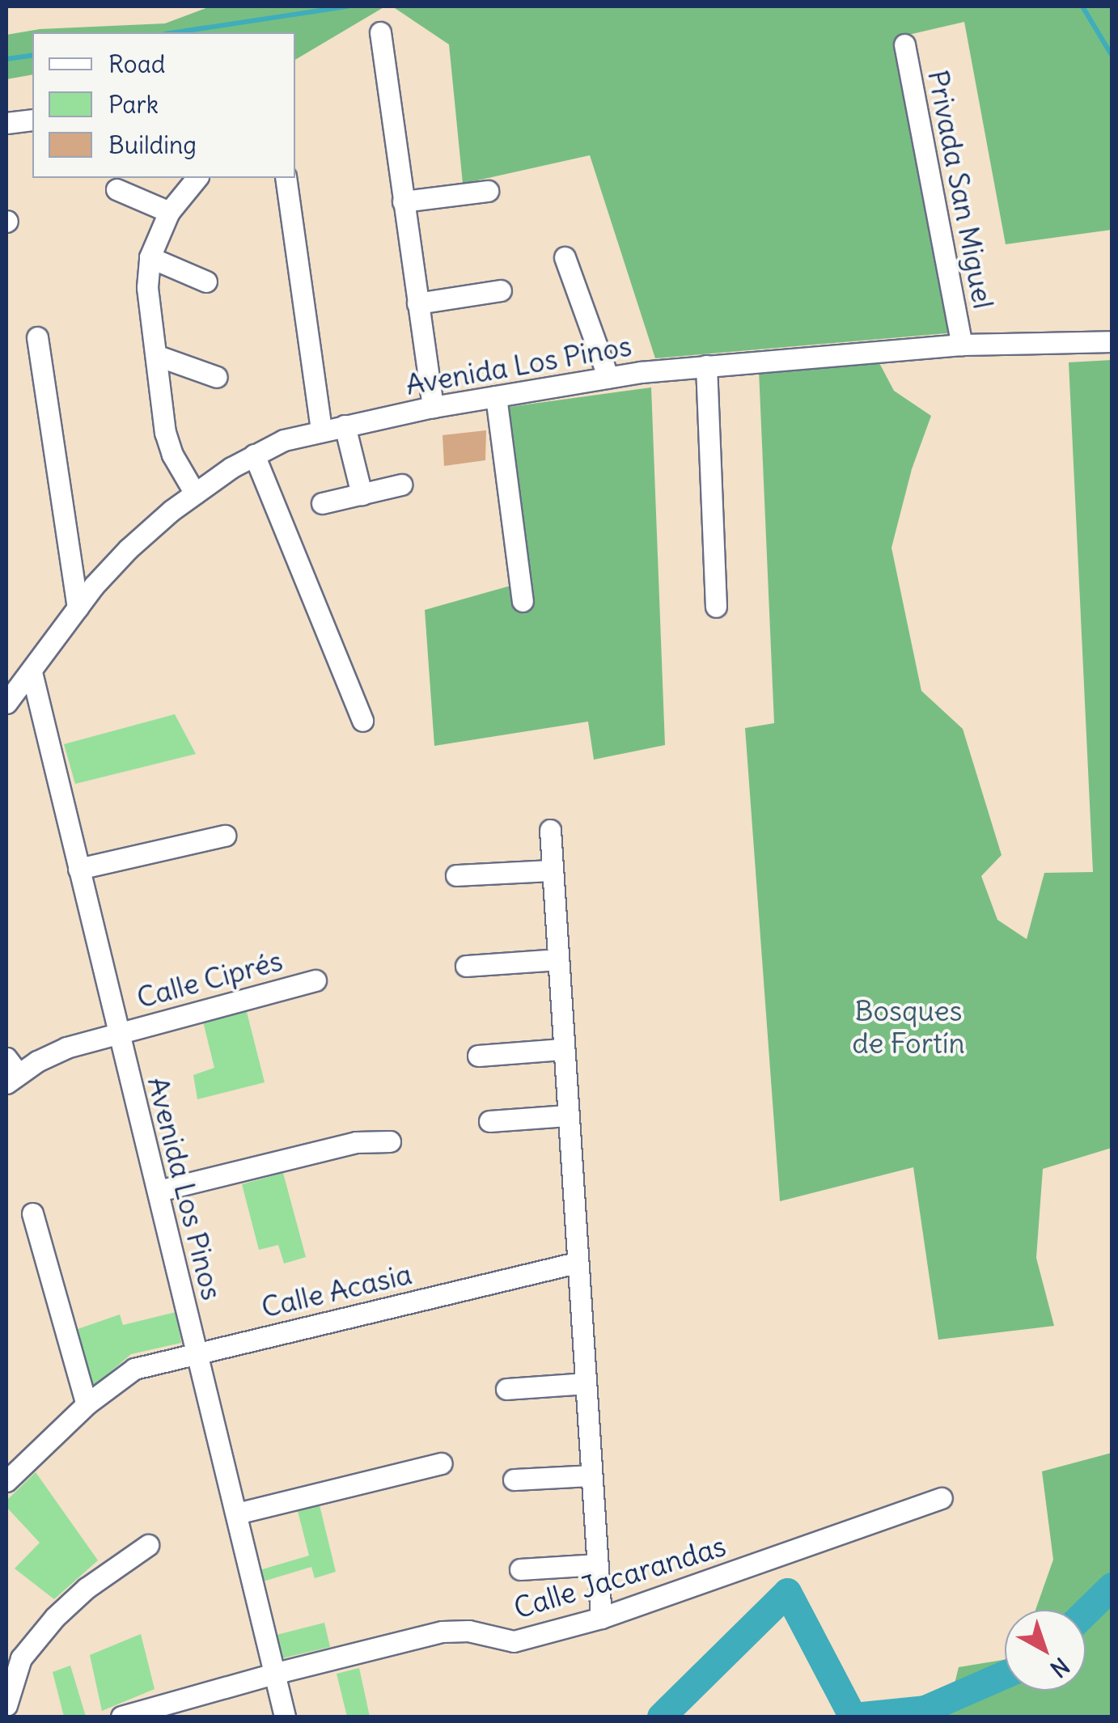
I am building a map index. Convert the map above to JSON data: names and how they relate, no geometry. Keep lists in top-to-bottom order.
{
  "streets": {
    "street": [
      "Privada San Miguel",
      "Avenida Los Pinos",
      "Calle Ciprés",
      "Calle Acasia",
      "Calle Jacarandas"
    ]
  },
  "crossings": [
    ["Privada San Miguel", "Avenida Los Pinos"],
    ["Avenida Los Pinos", "Calle Ciprés"],
    ["Avenida Los Pinos", "Calle Acasia"],
    ["Avenida Los Pinos", "Calle Jacarandas"]
  ],
  "parks": ["Bosques de Fortín"],
  "legend": ["Road", "Park", "Building"],
  "north": "bottom right"
}
